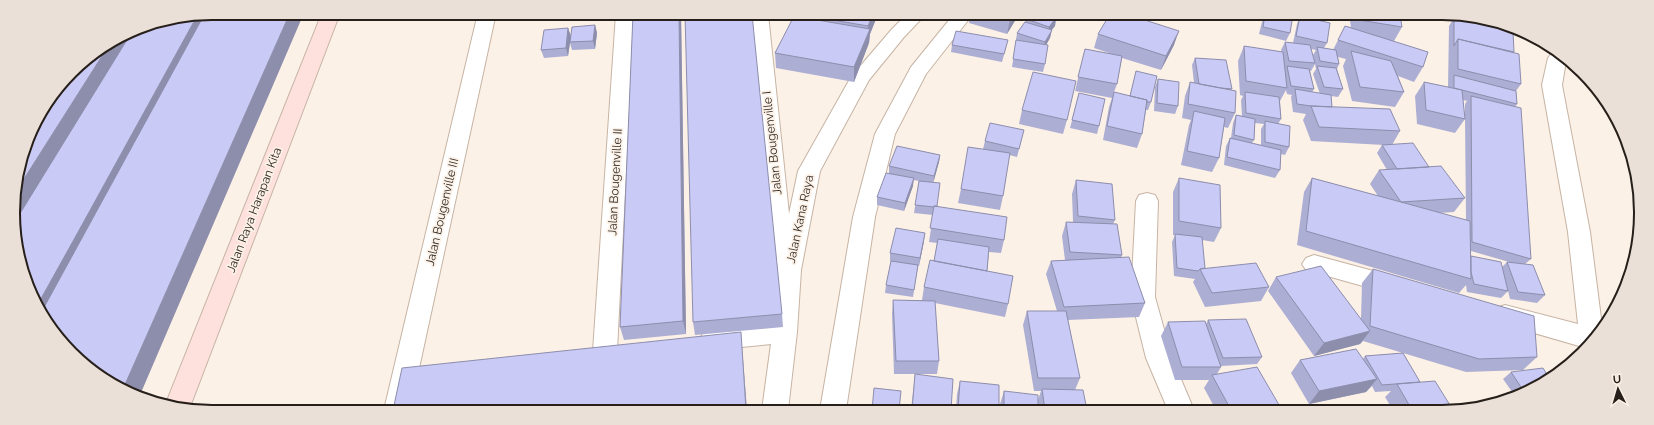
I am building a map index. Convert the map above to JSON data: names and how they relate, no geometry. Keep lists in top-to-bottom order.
{
  "streets": {
    "street": [
      "Jalan Bougenville I",
      "Jalan Bougenville II",
      "Jalan Raya Harapan Kita",
      "Jalan Bougenville III",
      "Jalan Kana Raya"
    ]
  },
  "crossings": [
    ["Jalan Bougenville I", "Jalan Kana Raya"]
  ],
  "north": "top"
}
